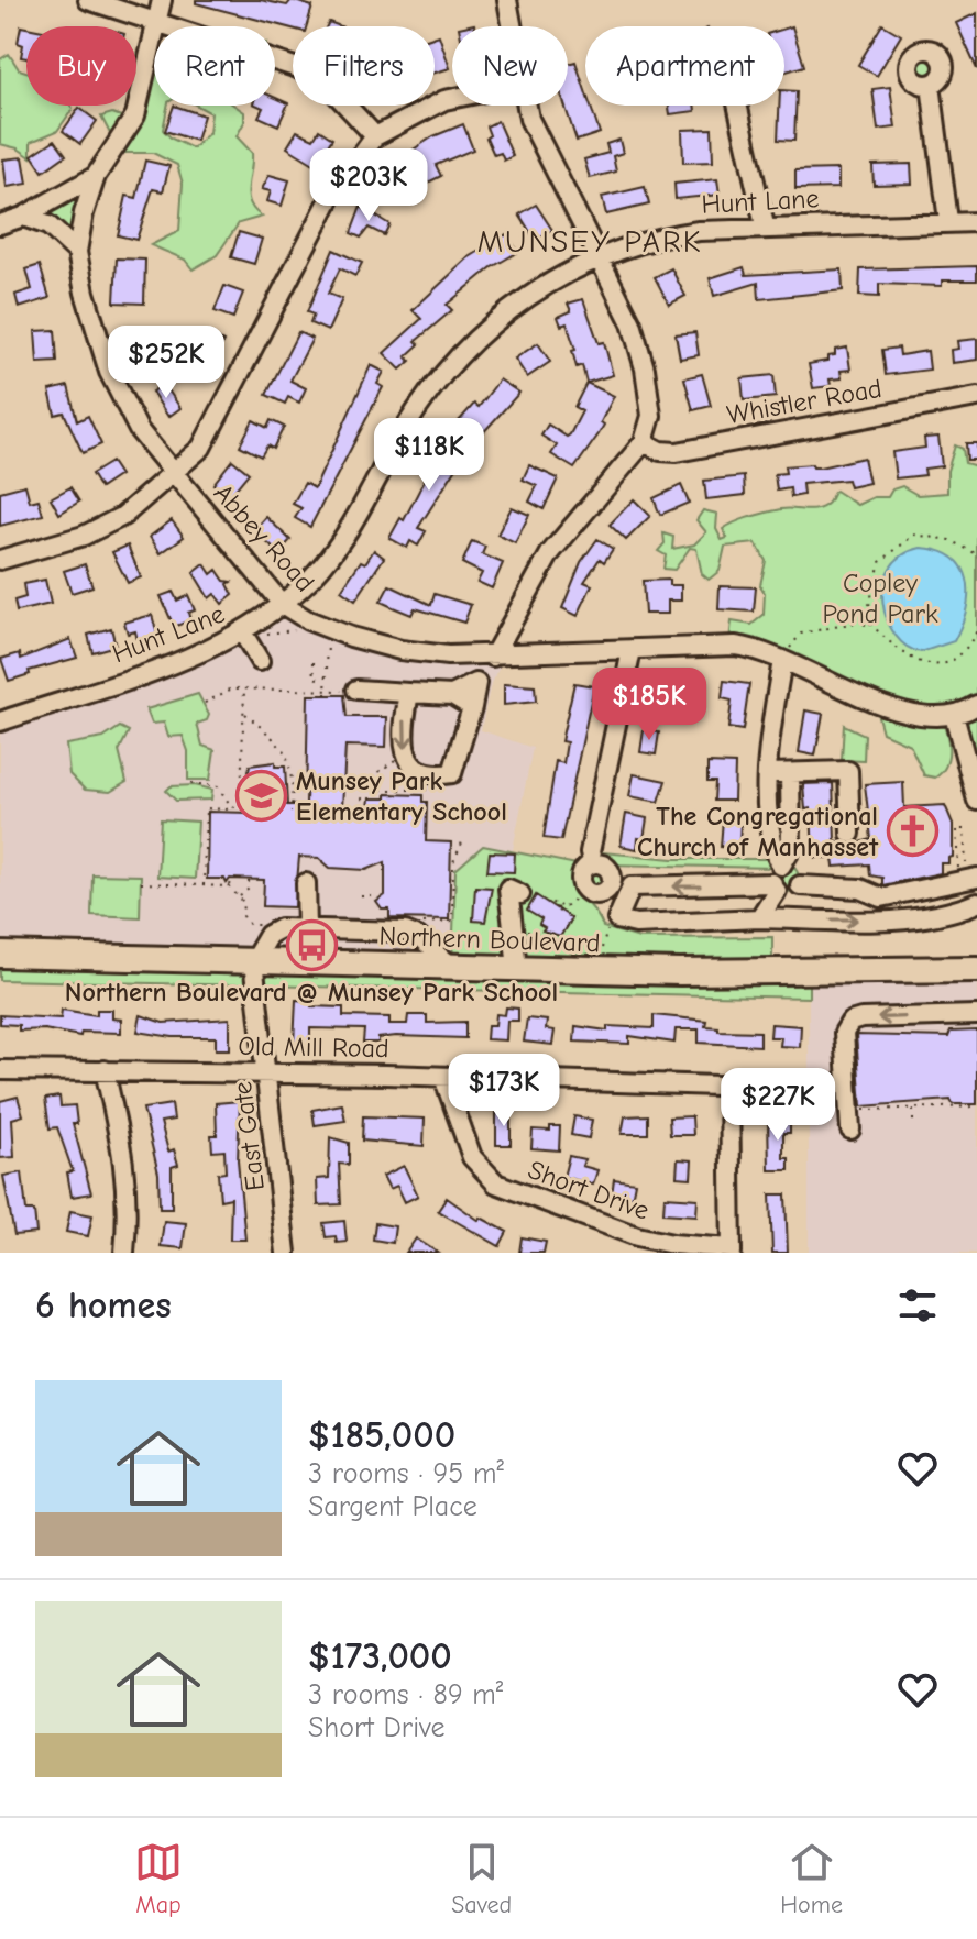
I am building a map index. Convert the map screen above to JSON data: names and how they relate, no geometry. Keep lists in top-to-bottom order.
{
  "streets": {
    "main road": ["Northern Boulevard"],
    "street": [
      "Hunt Lane",
      "Whistler Road",
      "Abbey Road",
      "Old Mill Road",
      "East Gate",
      "Short Drive"
    ]
  },
  "crossings": [
    ["Hunt Lane", "Abbey Road"],
    ["Northern Boulevard", "East Gate"],
    ["Old Mill Road", "East Gate"],
    ["Old Mill Road", "Short Drive"]
  ],
  "districts": ["MUNSEY PARK"],
  "parks": ["Copley Pond Park"],
  "places": {
    "school or university": ["Munsey Park Elementary School"],
    "church": ["The Congregational Church of Manhasset"],
    "bus stop": ["Northern Boulevard @ Munsey Park School"]
  },
  "page": {
    "chip": [
      "Buy",
      "Rent",
      "Filters",
      "New",
      "Apartment"
    ],
    "price": [
      "$203K",
      "$252K",
      "$118K",
      "$185K",
      "$173K",
      "$227K"
    ],
    "heading": "6 homes",
    "list": [
      {
        "name": "$185,000",
        "note": "3 rooms · 95 m² · Sargent Place"
      },
      {
        "name": "$173,000",
        "note": "3 rooms · 89 m² · Short Drive"
      }
    ],
    "tabs": ["Map", "Saved", "Home"]
  }
}
